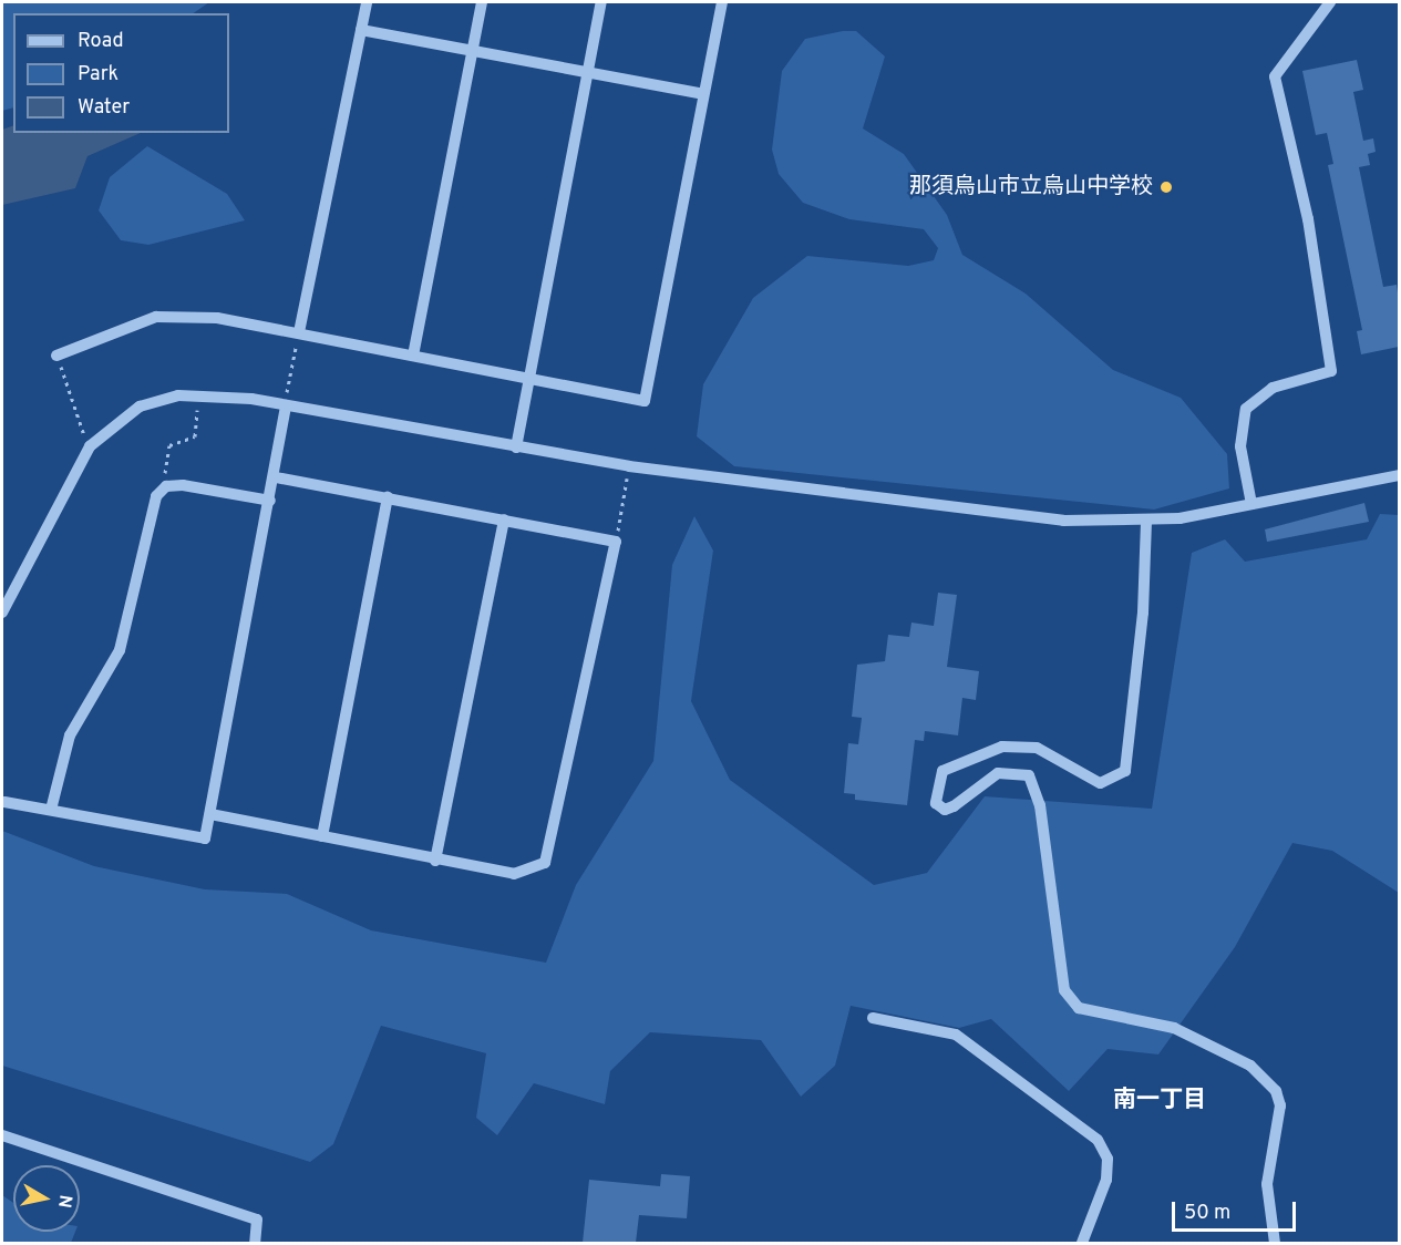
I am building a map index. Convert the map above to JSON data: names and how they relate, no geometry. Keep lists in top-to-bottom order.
{
  "districts": ["南一丁目"],
  "places": ["那須烏山市立烏山中学校"],
  "legend": ["Road", "Park", "Water"],
  "scale_bar": "50 m",
  "north": "right"
}
